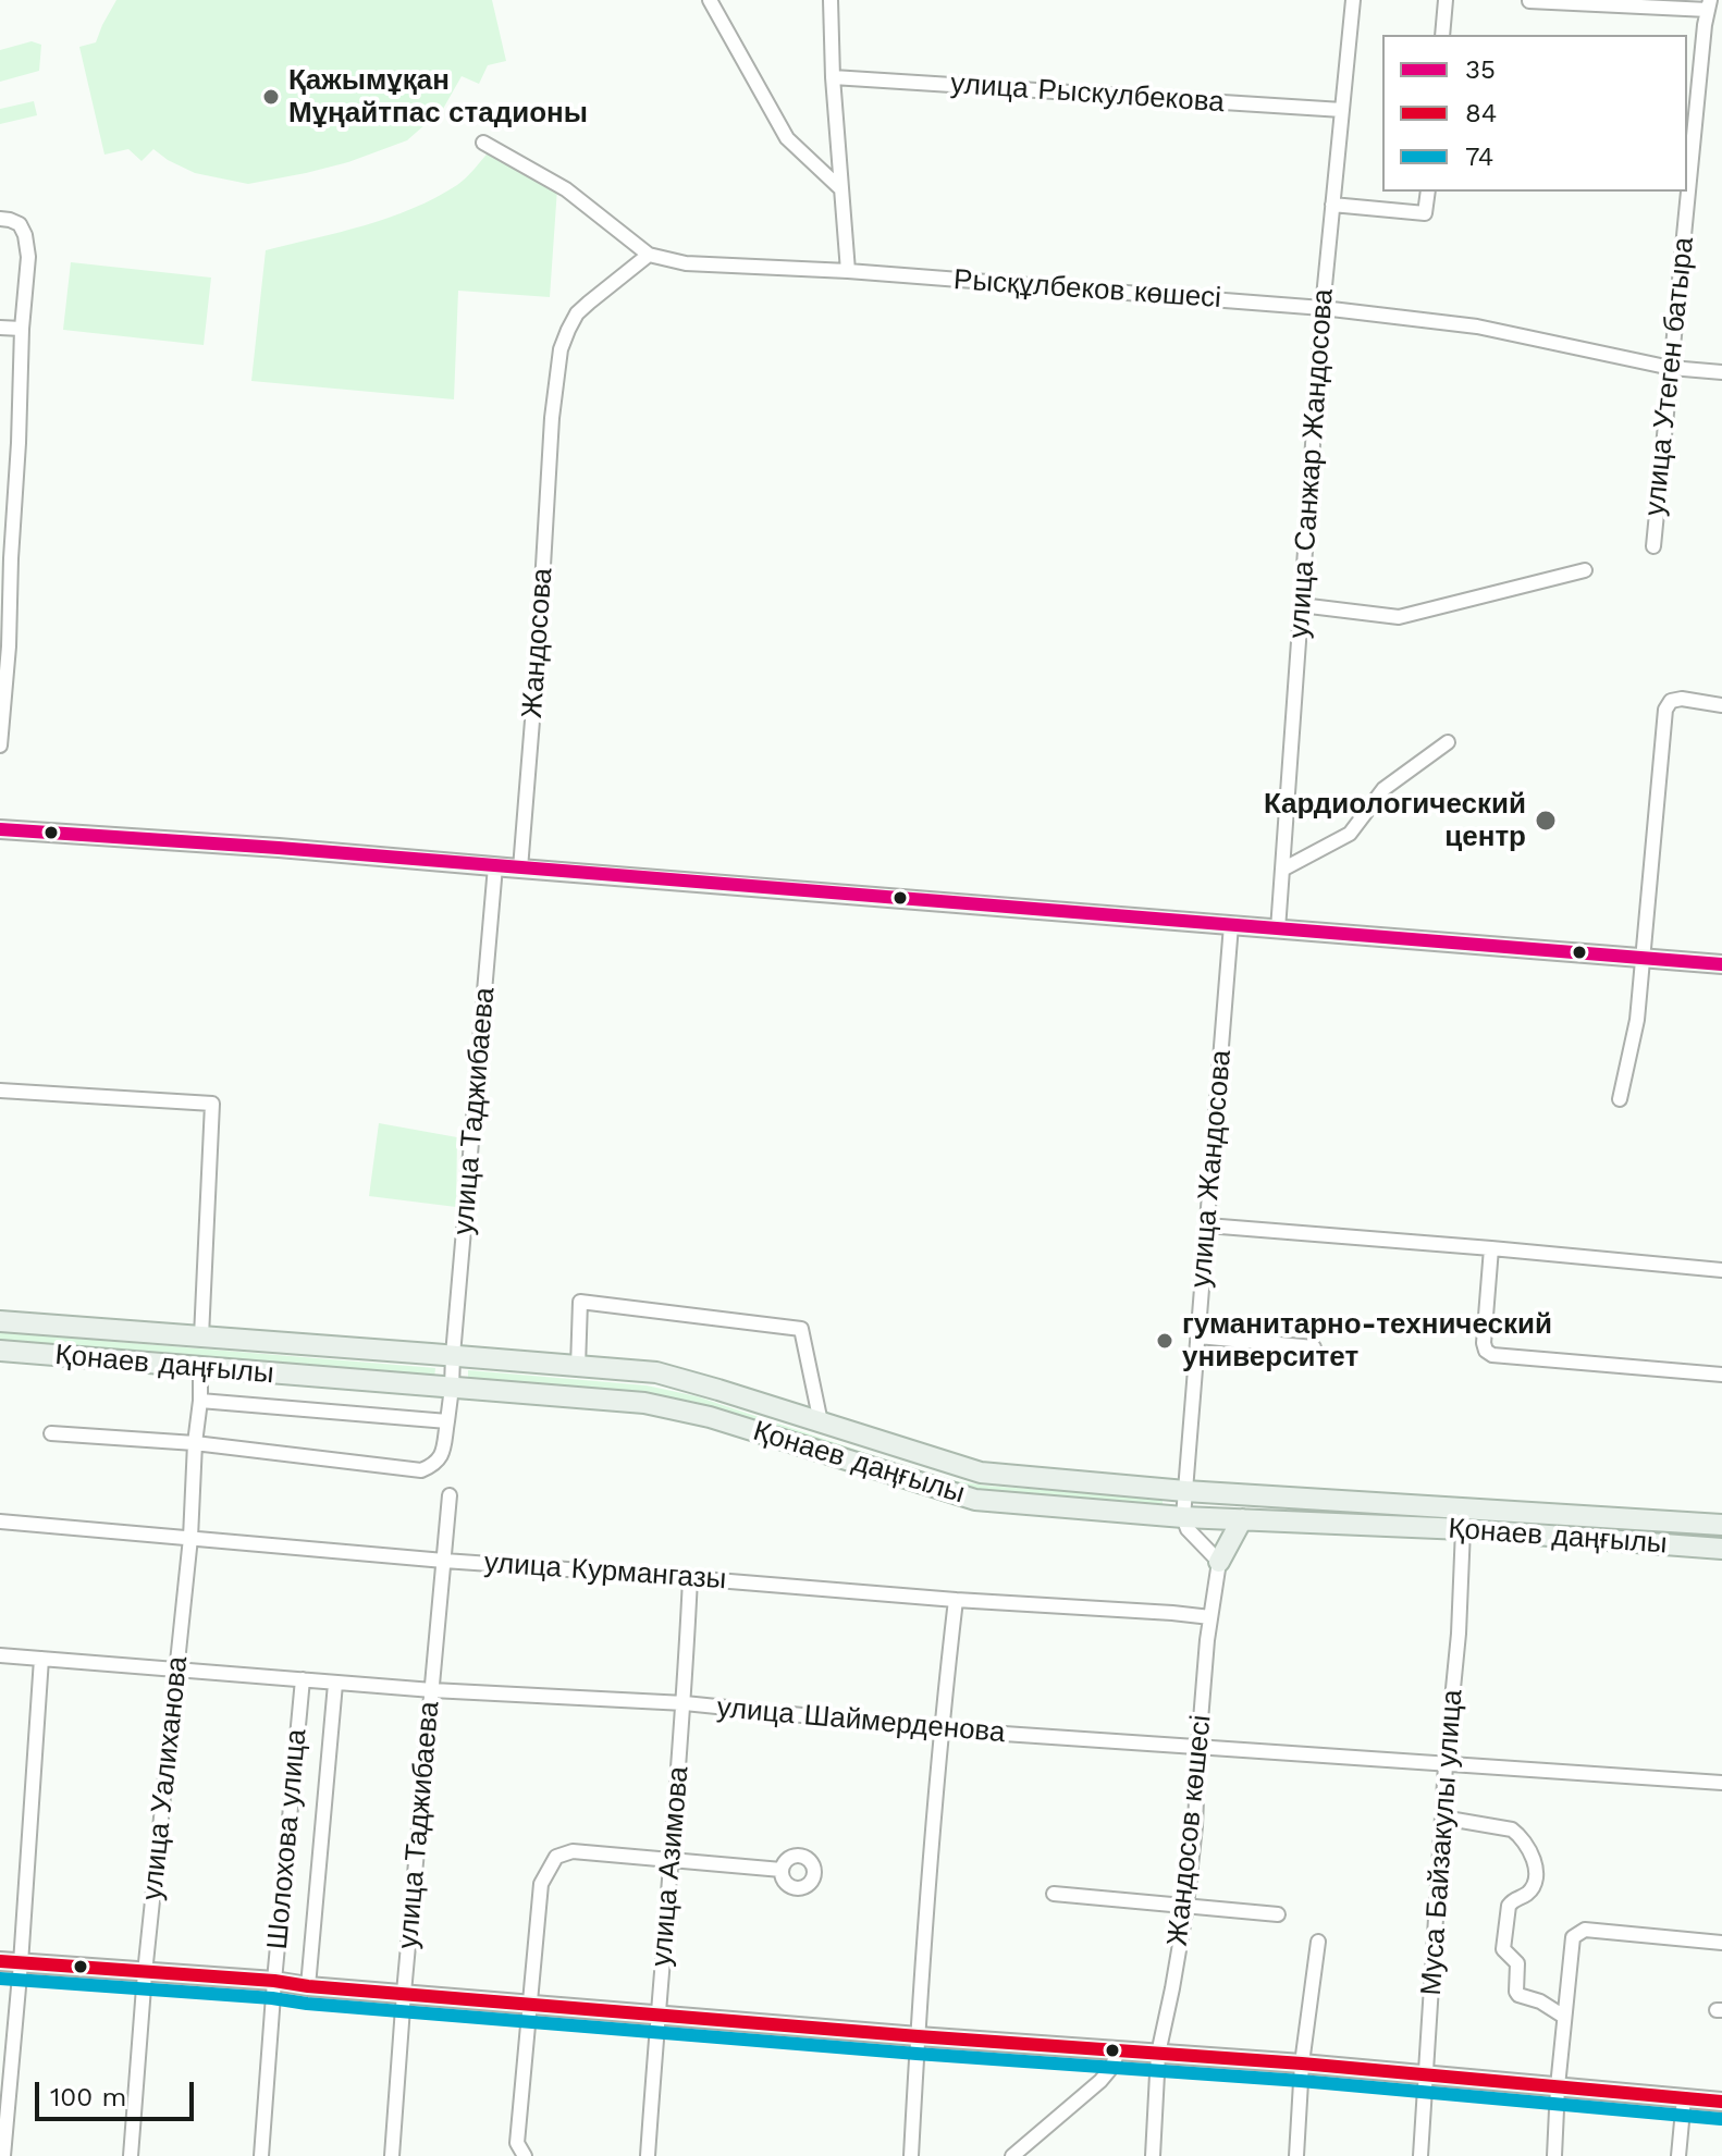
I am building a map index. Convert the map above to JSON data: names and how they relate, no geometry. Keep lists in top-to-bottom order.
{
  "streets": {
    "main road": ["Қонаев даңғылы"],
    "street": [
      "улица Рыскулбекова",
      "Рысқұлбеков көшесі",
      "улица Утеген батыра",
      "улица Санжар Жандосова",
      "Жандосова",
      "улица Таджибаева",
      "улица Жандосова",
      "улица Курмангазы",
      "улица Шаймерденова",
      "улица Уалиханова",
      "Жандосов көшесі",
      "Шолохова улица",
      "Муса Байзакулы улица",
      "улица Азимова"
    ]
  },
  "crossings": [
    ["улица Рыскулбекова", "улица Санжар Жандосова"],
    ["Рысқұлбеков көшесі", "улица Утеген батыра"],
    ["Рысқұлбеков көшесі", "улица Санжар Жандосова"],
    ["Рысқұлбеков көшесі", "Жандосова"],
    ["улица Таджибаева", "Қонаев даңғылы"],
    ["улица Таджибаева", "улица Курмангазы"],
    ["улица Таджибаева", "улица Шаймерденова"],
    ["улица Таджибаева", "улица Уалиханова"],
    ["улица Жандосова", "Қонаев даңғылы"],
    ["Қонаев даңғылы", "улица Уалиханова"],
    ["Қонаев даңғылы", "Муса Байзакулы улица"],
    ["улица Курмангазы", "улица Уалиханова"],
    ["улица Курмангазы", "Жандосов көшесі"],
    ["улица Курмангазы", "улица Азимова"],
    ["улица Шаймерденова", "улица Уалиханова"],
    ["улица Шаймерденова", "Жандосов көшесі"],
    ["улица Шаймерденова", "Шолохова улица"],
    ["улица Шаймерденова", "Муса Байзакулы улица"],
    ["улица Шаймерденова", "улица Азимова"]
  ],
  "places": ["Қажымұқан Мұңайтпас стадионы", "Кардиологический центр", "гуманитарно-технический университет"],
  "lines": ["transit line 35", "transit line 84", "transit line 74"],
  "legend": ["35", "84", "74"],
  "scale_bar": "100 m"
}
